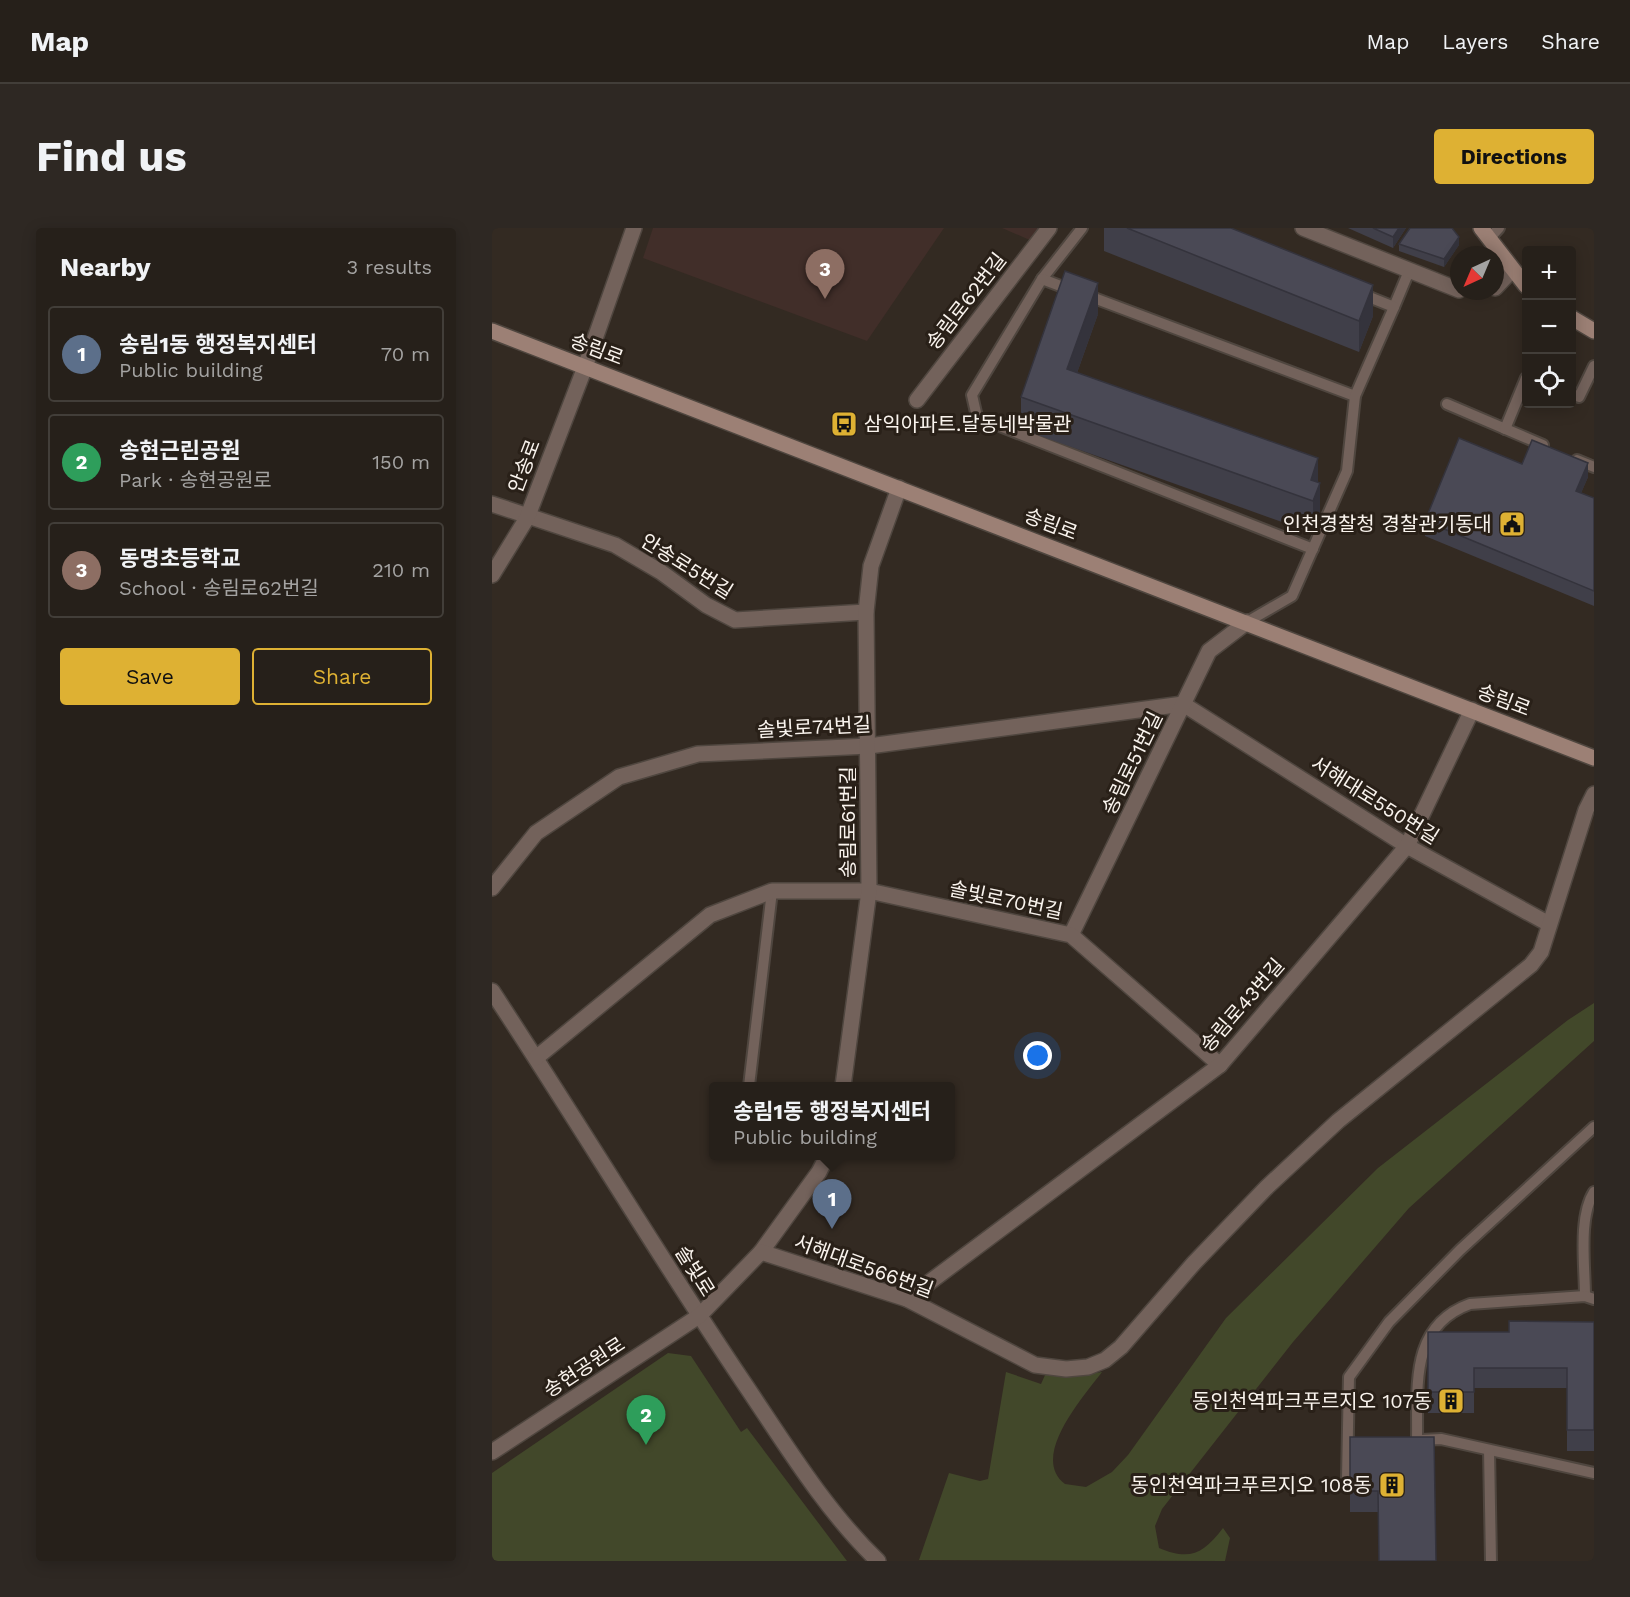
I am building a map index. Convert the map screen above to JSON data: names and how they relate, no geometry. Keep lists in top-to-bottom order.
{
  "streets": {
    "main road": ["송림로"],
    "street": [
      "송림로62번길",
      "안송로",
      "안송로5번길",
      "솔빛로74번길",
      "송림로51번길",
      "서해대로550번길",
      "송림로61번길",
      "솔빛로70번길",
      "송림로43번길",
      "서해대로566번길",
      "솔빛로",
      "송현공원로"
    ]
  },
  "crossings": [
    ["송림로", "안송로"],
    ["송림로", "송림로51번길"],
    ["송림로", "송림로61번길"],
    ["송림로", "송림로43번길"],
    ["안송로", "안송로5번길"],
    ["안송로5번길", "송림로61번길"],
    ["솔빛로74번길", "송림로51번길"],
    ["솔빛로74번길", "서해대로550번길"],
    ["솔빛로74번길", "송림로61번길"],
    ["송림로51번길", "서해대로550번길"],
    ["송림로51번길", "솔빛로70번길"],
    ["서해대로550번길", "송림로43번길"],
    ["서해대로550번길", "서해대로566번길"],
    ["송림로61번길", "솔빛로70번길"],
    ["솔빛로70번길", "송림로43번길"],
    ["솔빛로70번길", "솔빛로"],
    ["송림로43번길", "서해대로566번길"],
    ["솔빛로", "송현공원로"]
  ],
  "places": {
    "bus stop": ["삼익아파트.달동네박물관"],
    "public building": ["인천경찰청 경찰관기동대"],
    "building": ["동인천역파크푸르지오 107동", "동인천역파크푸르지오 108동"]
  },
  "north": "bottom left",
  "page": {
    "header": "Map",
    "nav": ["Map", "Layers", "Share"],
    "buttons": [
      "Directions",
      ["Save", "Share"]
    ],
    "title": "Find us",
    "heading": ["Nearby", "3 results"],
    "map_buttons": ["+", "−"],
    "pins": ["3", "1", "2"],
    "list": [
      {
        "mark": "1",
        "name": "송림1동 행정복지센터",
        "note": "Public building",
        "value": "70 m"
      },
      {
        "mark": "2",
        "name": "송현근린공원",
        "note": "Park · 송현공원로",
        "value": "150 m"
      },
      {
        "mark": "3",
        "name": "동명초등학교",
        "note": "School · 송림로62번길",
        "value": "210 m"
      }
    ],
    "popup": ["송림1동 행정복지센터", "Public building"]
  }
}
